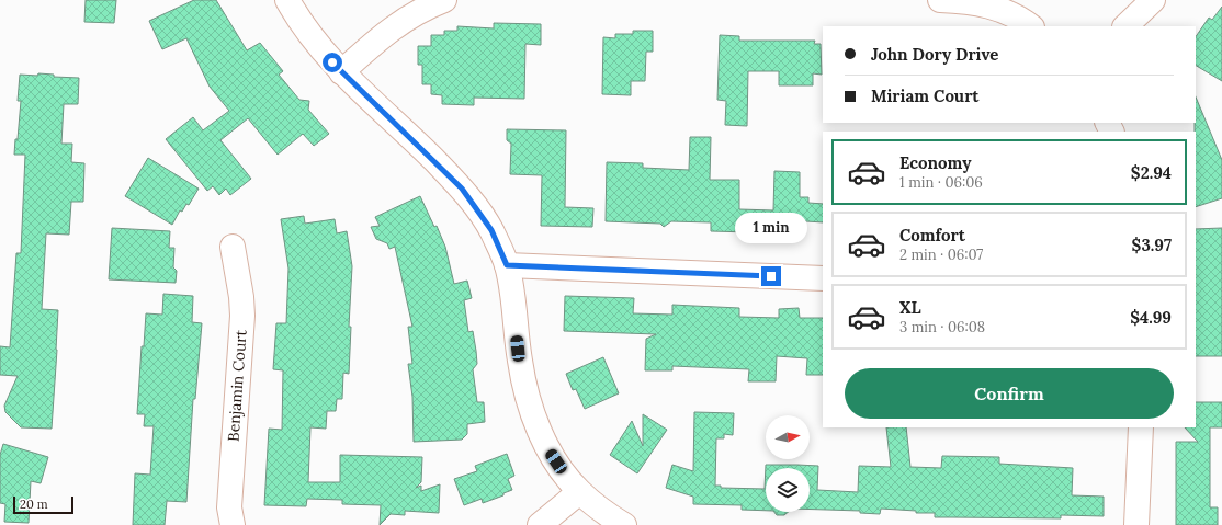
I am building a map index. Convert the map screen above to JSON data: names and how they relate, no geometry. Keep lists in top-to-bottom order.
{
  "streets": {
    "street": ["Benjamin Court"]
  },
  "scale_bar": "20 m",
  "north": "right",
  "page": {
    "banner": ["John Dory Drive", "Miriam Court"],
    "list": [
      {
        "name": "Economy",
        "note": "1 min · 06:06",
        "value": "$2.94"
      },
      {
        "name": "Comfort",
        "note": "2 min · 06:07",
        "value": "$3.97"
      },
      {
        "name": "XL",
        "note": "3 min · 06:08",
        "value": "$4.99"
      }
    ],
    "bubble": "1 min",
    "buttons": "Confirm",
    "scale": "20 m"
  }
}
